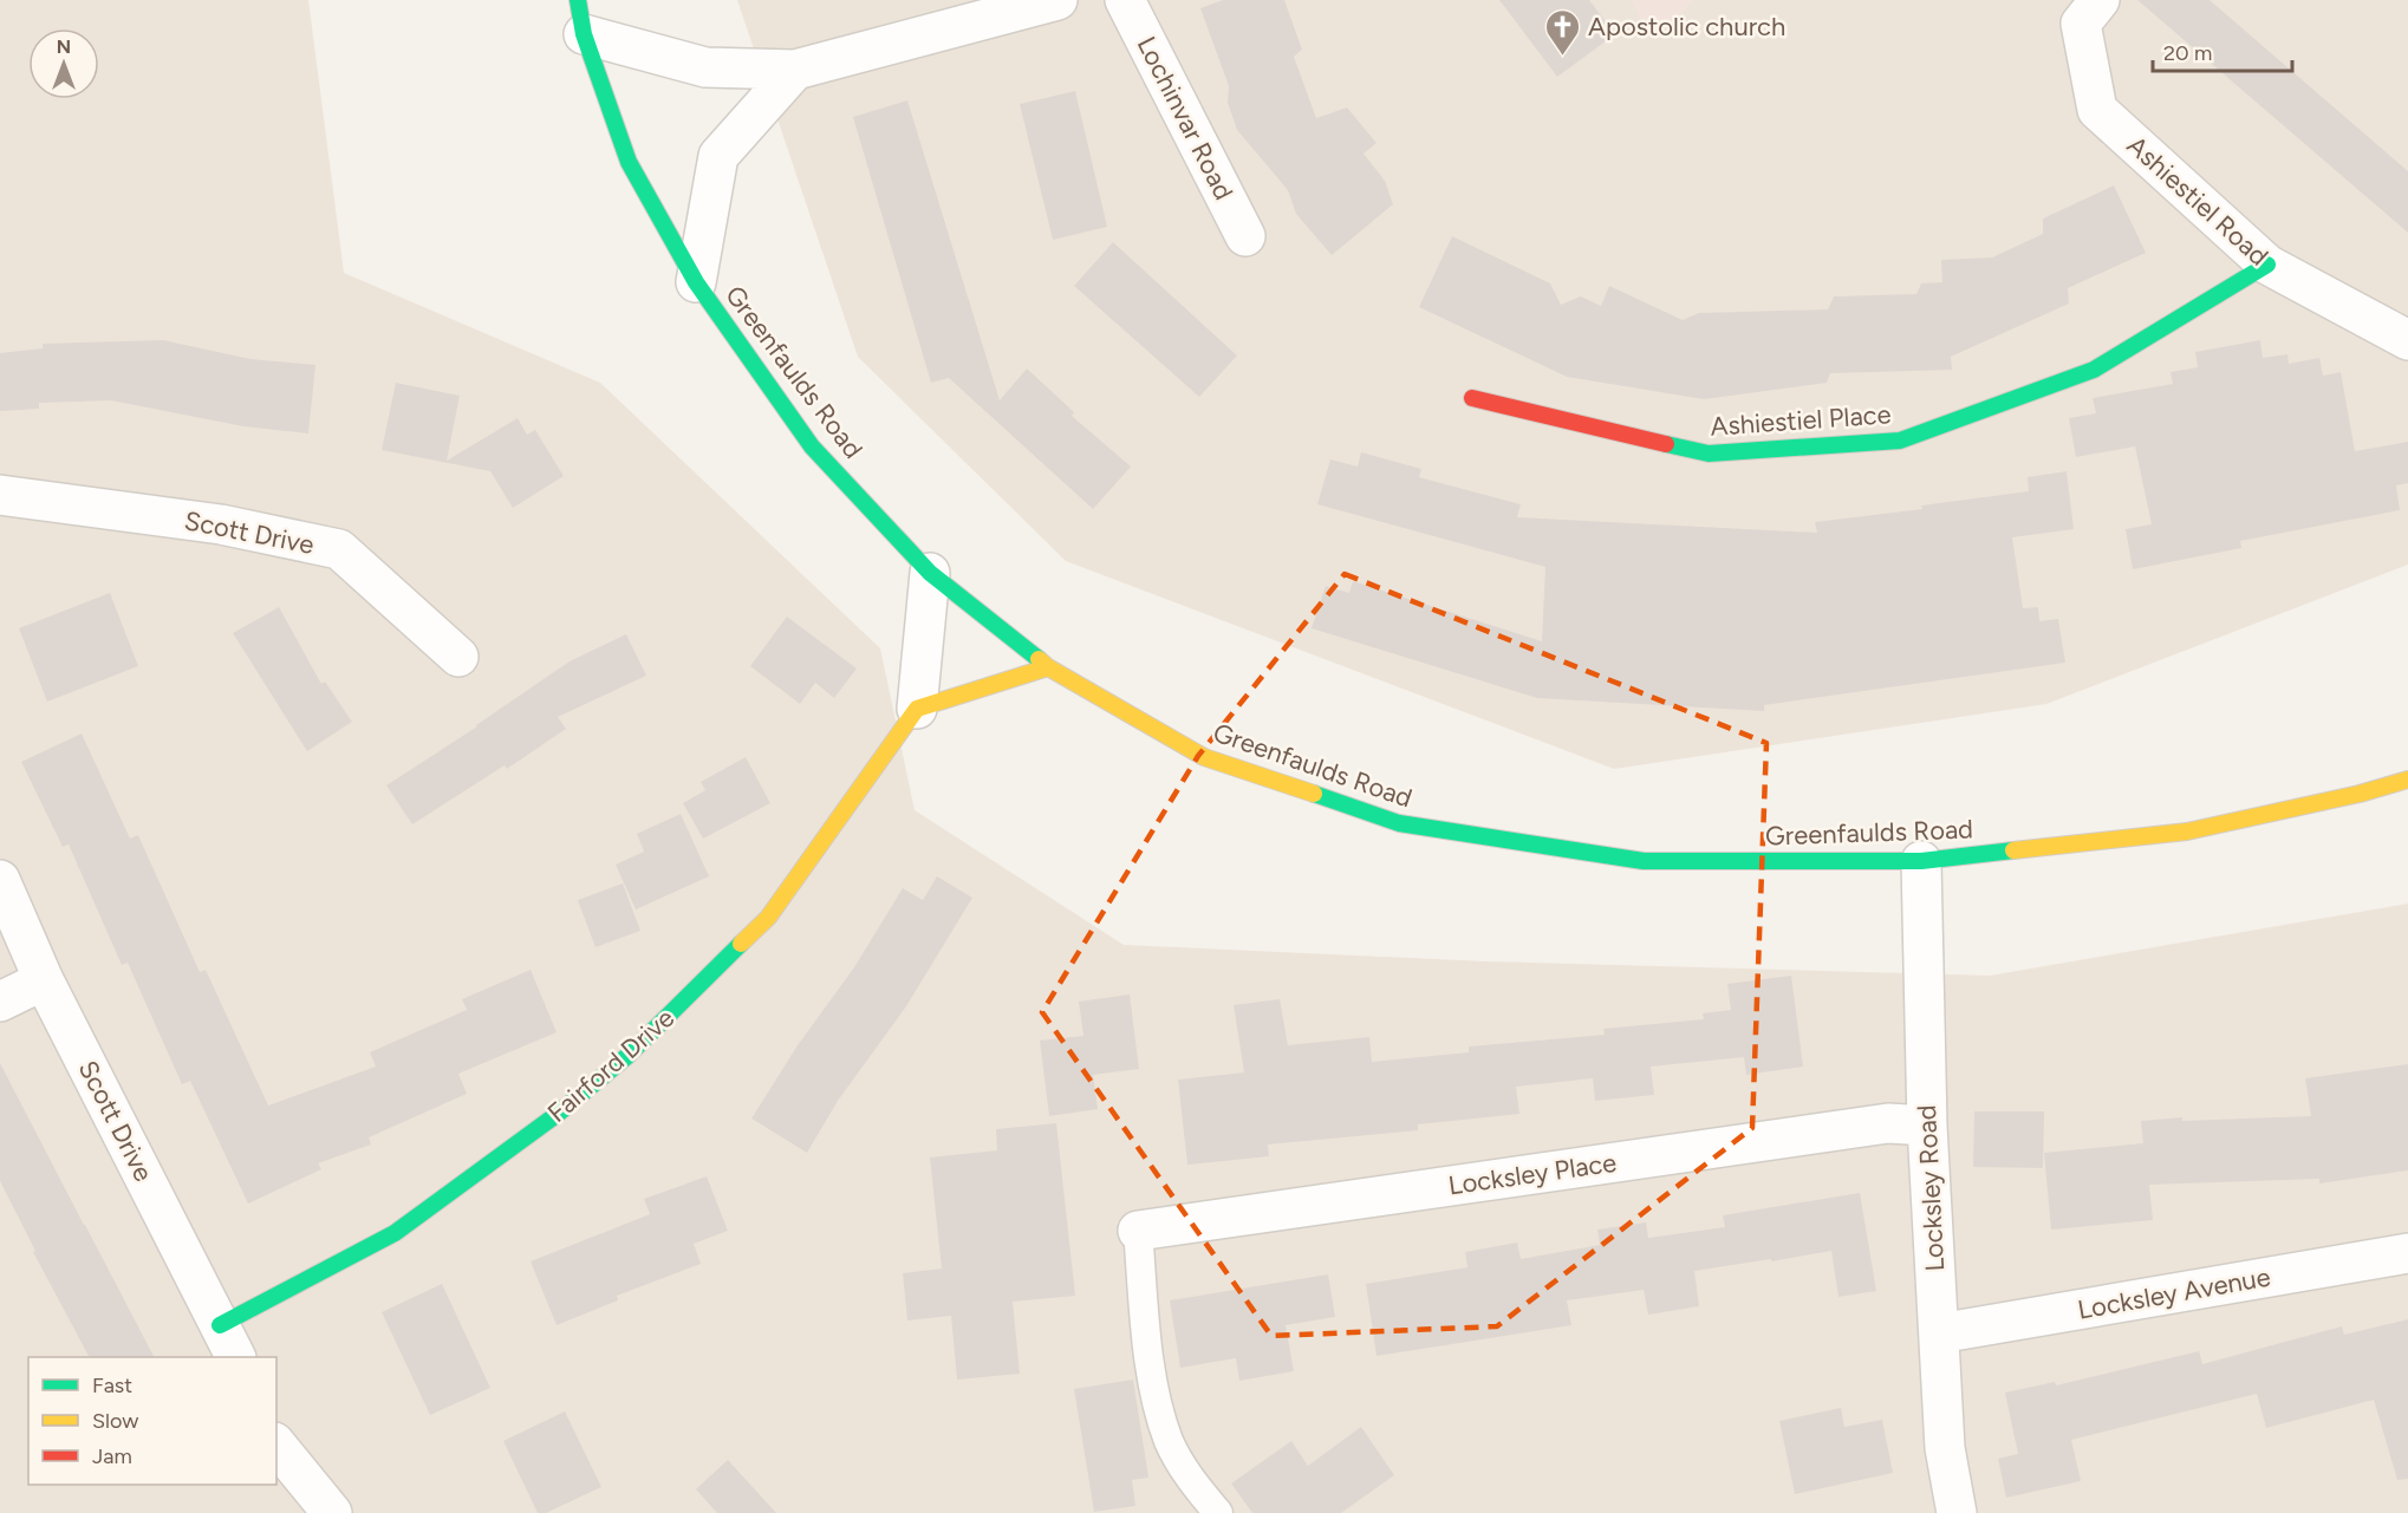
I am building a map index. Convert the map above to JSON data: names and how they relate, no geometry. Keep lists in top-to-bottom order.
{
  "streets": {
    "street": [
      "Lochinvar Road",
      "Ashiestiel Road",
      "Greenfaulds Road",
      "Ashiestiel Place",
      "Scott Drive",
      "Fairford Drive",
      "Locksley Place",
      "Locksley Road",
      "Locksley Avenue"
    ]
  },
  "crossings": [
    ["Ashiestiel Road", "Ashiestiel Place"],
    ["Greenfaulds Road", "Fairford Drive"],
    ["Greenfaulds Road", "Locksley Road"],
    ["Scott Drive", "Fairford Drive"],
    ["Locksley Place", "Locksley Road"],
    ["Locksley Road", "Locksley Avenue"]
  ],
  "places": {
    "church": ["Apostolic church"]
  },
  "legend": ["Fast", "Slow", "Jam"],
  "scale_bar": "20 m",
  "north": "top"
}
